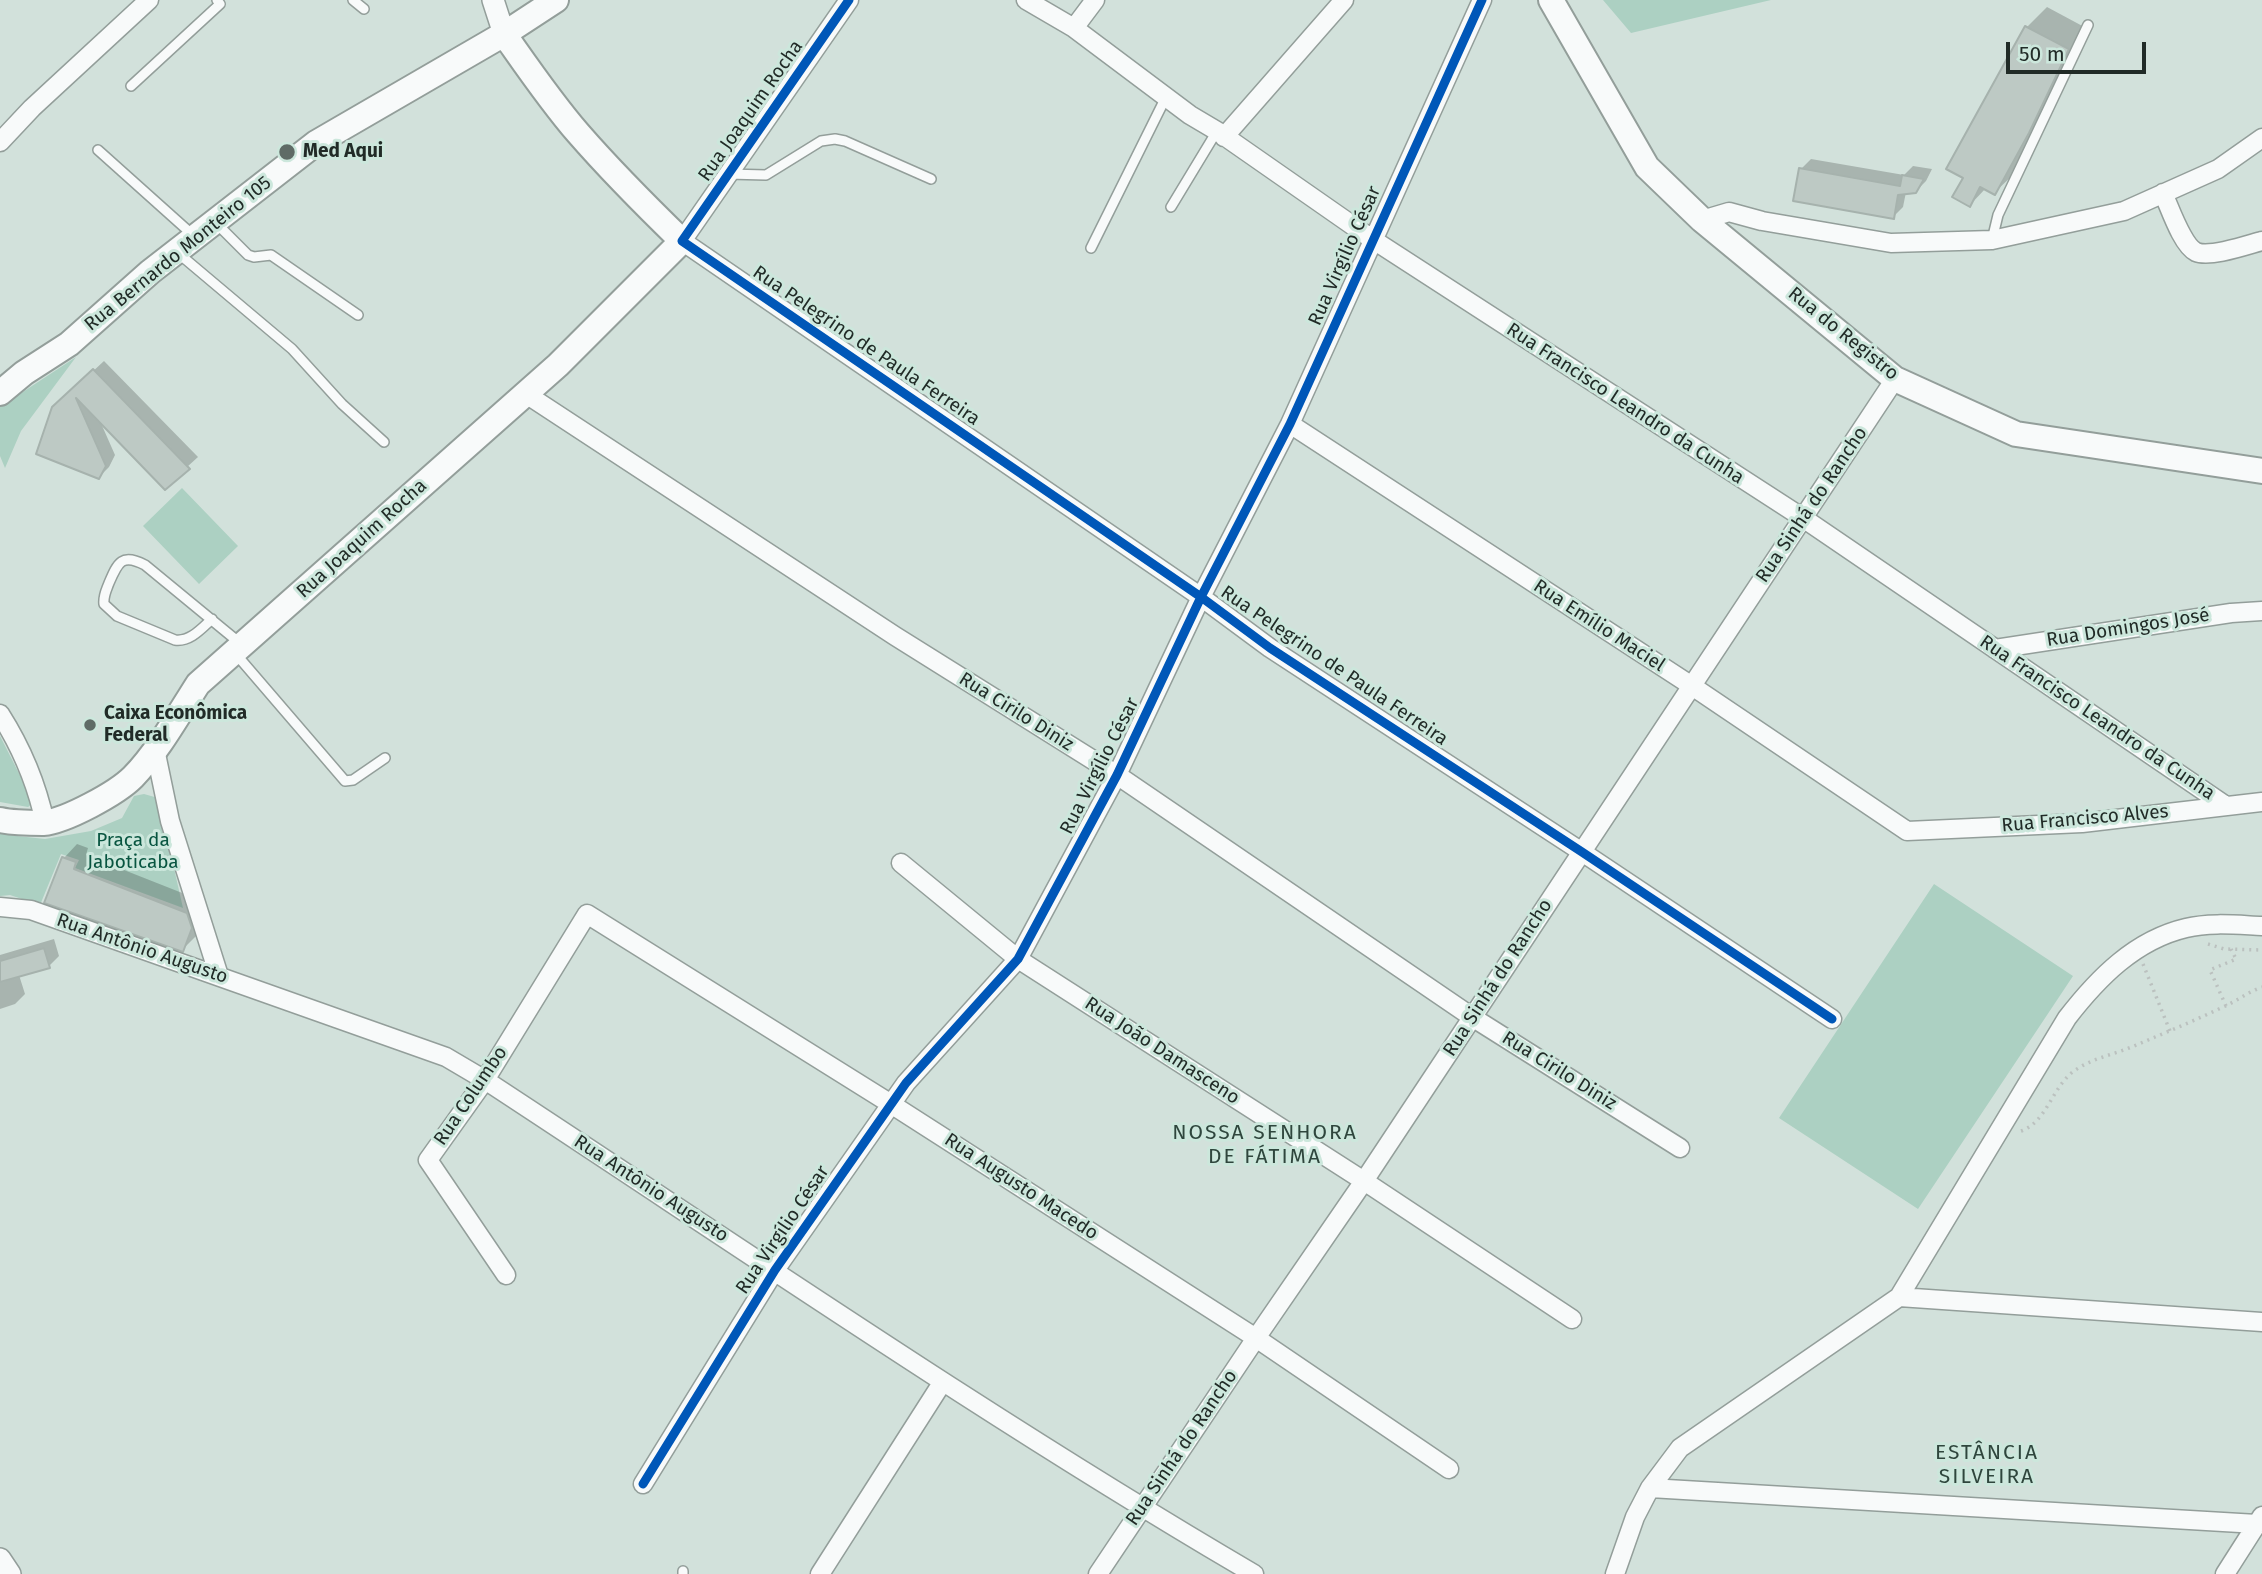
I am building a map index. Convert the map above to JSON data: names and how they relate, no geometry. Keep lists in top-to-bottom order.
{
  "streets": {
    "main road": [
      "Rua Joaquim Rocha",
      "Rua Bernardo Monteiro 105",
      "Rua do Registro",
      "Rua Pelegrino de Paula Ferreira"
    ],
    "street": [
      "Rua Virgílio César",
      "Rua Francisco Leandro da Cunha",
      "Rua Sinhá do Rancho",
      "Rua Emílio Maciel",
      "Rua Domingos José",
      "Rua Cirilo Diniz",
      "Rua Francisco Alves",
      "Rua Antônio Augusto",
      "Rua João Damasceno",
      "Rua Columbo",
      "Rua Augusto Macedo"
    ]
  },
  "crossings": [
    ["Rua Joaquim Rocha", "Rua Pelegrino de Paula Ferreira"],
    ["Rua Joaquim Rocha", "Rua Cirilo Diniz"],
    ["Rua Bernardo Monteiro 105", "Rua Pelegrino de Paula Ferreira"],
    ["Rua Virgílio César", "Rua Pelegrino de Paula Ferreira"],
    ["Rua Virgílio César", "Rua Francisco Leandro da Cunha"],
    ["Rua Virgílio César", "Rua Emílio Maciel"],
    ["Rua Virgílio César", "Rua Cirilo Diniz"],
    ["Rua Virgílio César", "Rua Antônio Augusto"],
    ["Rua Virgílio César", "Rua João Damasceno"],
    ["Rua Virgílio César", "Rua Augusto Macedo"],
    ["Rua do Registro", "Rua Sinhá do Rancho"],
    ["Rua Pelegrino de Paula Ferreira", "Rua Sinhá do Rancho"],
    ["Rua Francisco Leandro da Cunha", "Rua Sinhá do Rancho"],
    ["Rua Francisco Leandro da Cunha", "Rua Domingos José"],
    ["Rua Francisco Leandro da Cunha", "Rua Francisco Alves"],
    ["Rua Sinhá do Rancho", "Rua Emílio Maciel"],
    ["Rua Sinhá do Rancho", "Rua Cirilo Diniz"],
    ["Rua Sinhá do Rancho", "Rua Antônio Augusto"],
    ["Rua Sinhá do Rancho", "Rua João Damasceno"],
    ["Rua Sinhá do Rancho", "Rua Augusto Macedo"],
    ["Rua Emílio Maciel", "Rua Francisco Alves"],
    ["Rua Antônio Augusto", "Rua Columbo"],
    ["Rua Columbo", "Rua Augusto Macedo"]
  ],
  "districts": ["NOSSA SENHORA DE FÁTIMA", "ESTÂNCIA SILVEIRA"],
  "parks": ["Praça da Jaboticaba"],
  "places": ["Med Aqui", "Caixa Econômica Federal"],
  "scale_bar": "50 m"
}
